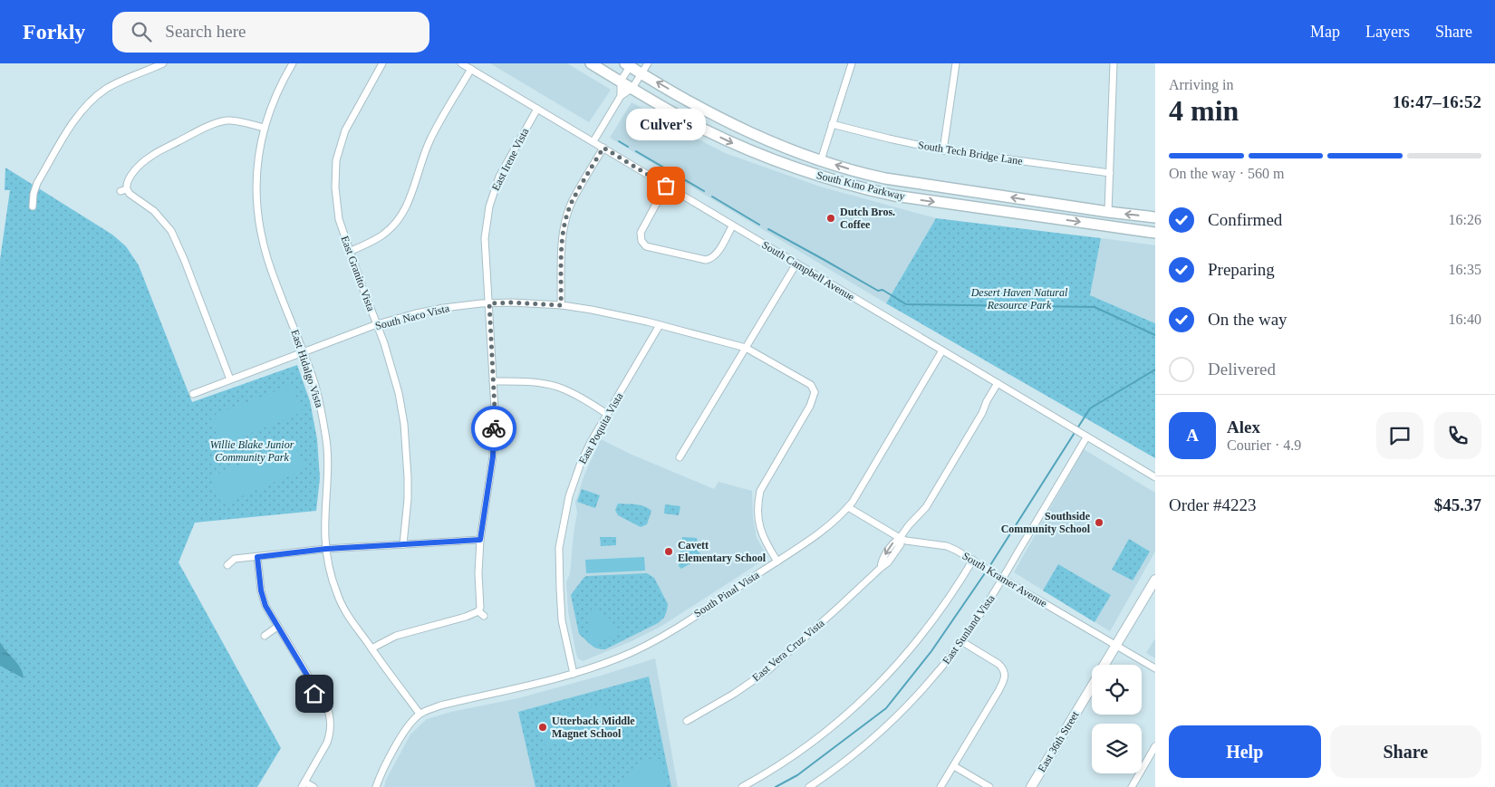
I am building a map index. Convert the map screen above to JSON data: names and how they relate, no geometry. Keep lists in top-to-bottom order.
{
  "streets": {
    "main road": ["South Kino Parkway", "East 36th Street"],
    "street": [
      "South Tech Bridge Lane",
      "East Irene Vista",
      "South Campbell Avenue",
      "East Granito Vista",
      "South Naco Vista",
      "East Hidalgo Vista",
      "East Poquita Vista",
      "South Kramer Avenue",
      "South Pinal Vista",
      "East Sunland Vista",
      "East Vera Cruz Vista"
    ]
  },
  "crossings": [
    ["East Irene Vista", "South Campbell Avenue"],
    ["East Irene Vista", "South Naco Vista"],
    ["East Irene Vista", "East Hidalgo Vista"],
    ["South Campbell Avenue", "South Pinal Vista"],
    ["South Campbell Avenue", "East Sunland Vista"],
    ["South Campbell Avenue", "East Vera Cruz Vista"],
    ["East Granito Vista", "South Naco Vista"],
    ["South Naco Vista", "East Hidalgo Vista"],
    ["South Naco Vista", "East Poquita Vista"],
    ["South Naco Vista", "South Pinal Vista"],
    ["East Hidalgo Vista", "South Pinal Vista"],
    ["East Poquita Vista", "South Pinal Vista"],
    ["South Kramer Avenue", "South Pinal Vista"],
    ["South Kramer Avenue", "East Sunland Vista"],
    ["South Kramer Avenue", "East Vera Cruz Vista"],
    ["South Kramer Avenue", "East 36th Street"]
  ],
  "parks": ["Desert Haven Natural Resource Park", "Willie Blake Junior Community Park"],
  "places": [
    "Culver's",
    "Dutch Bros. Coffee",
    "Southside Community School",
    "Cavett Elementary School",
    "Utterback Middle Magnet School"
  ],
  "page": {
    "header": "Forkly",
    "search": "Search here",
    "nav": ["Map", "Layers", "Share"],
    "heading": ["4 min", "Arriving in", "16:47–16:52"],
    "panel": [
      "Alex",
      "Courier · 4.9",
      "Order #4223",
      "$45.37"
    ],
    "bubble": "Culver's",
    "bar": "On the way · 560 m",
    "list": [
      ["Confirmed", "16:26"],
      ["Preparing", "16:35"],
      ["On the way", "16:40"],
      "Delivered"
    ],
    "round": "A",
    "buttons": ["Help", "Share"]
  }
}
